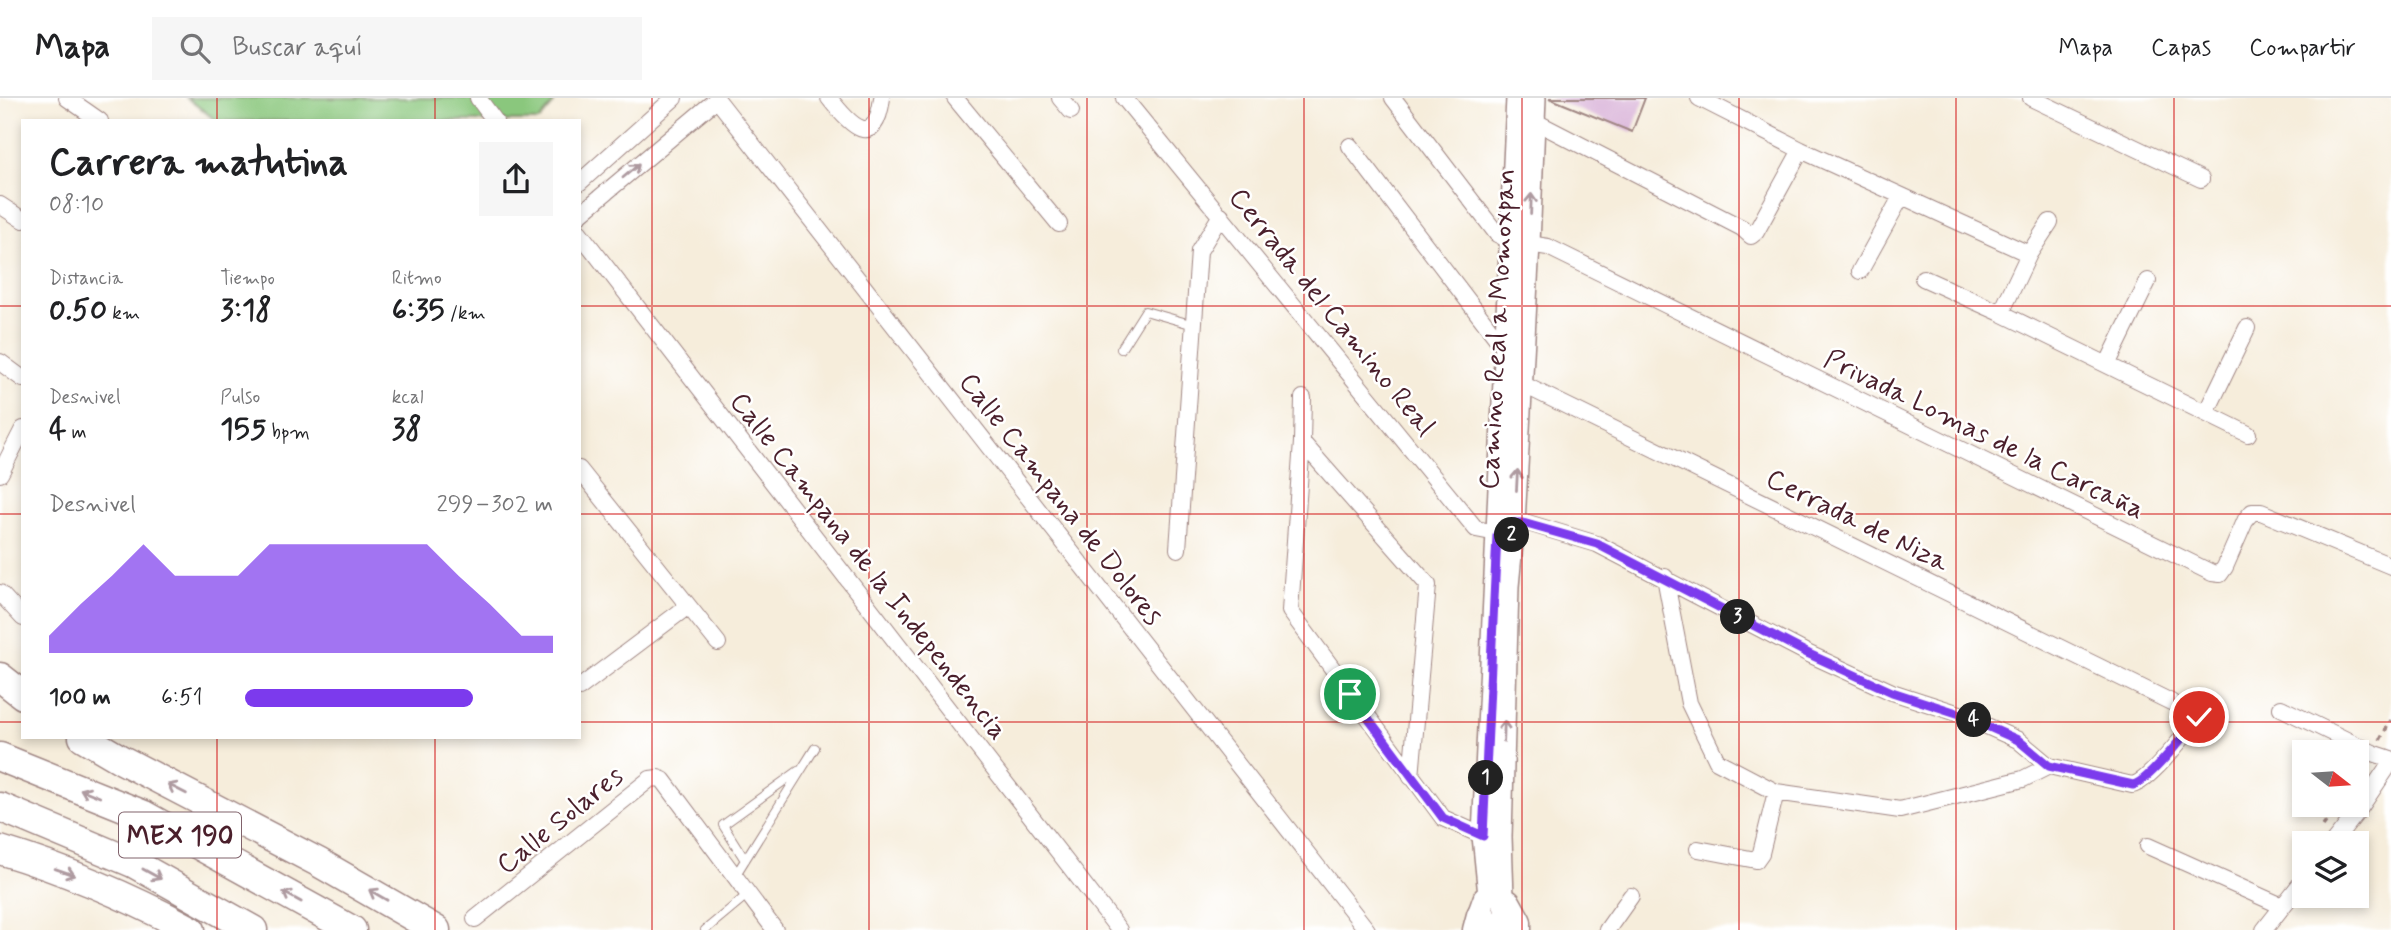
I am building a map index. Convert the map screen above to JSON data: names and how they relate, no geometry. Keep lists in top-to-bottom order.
{
  "streets": {
    "highway": ["MEX 190"],
    "street": [
      "Cerrada del Camino Real",
      "Camino Real a Momoxpan",
      "Privada Lomas de la Carcaña",
      "Calle Campana de Dolores",
      "Cerrada de Niza",
      "Calle Campana de la Independencia",
      "Calle Solares"
    ]
  },
  "crossings": [
    ["Cerrada del Camino Real", "Camino Real a Momoxpan"],
    ["Camino Real a Momoxpan", "Privada Lomas de la Carcaña"],
    ["Camino Real a Momoxpan", "Cerrada de Niza"]
  ],
  "north": "right",
  "page": {
    "header": "Mapa",
    "search": "Buscar aquí",
    "nav": ["Mapa", "Capas", "Compartir"],
    "heading": ["Carrera matutina", "08:10"],
    "stats": [
      ["Distancia", "0.50 km"],
      ["Tiempo", "3:18"],
      ["Ritmo", "6:35 /km"],
      ["Desnivel", "4 m"],
      ["Pulso", "155 bpm"],
      ["kcal", "38"]
    ],
    "chart": ["Desnivel", "299–302 m"],
    "pins": [
      "2",
      "3",
      "4",
      "1"
    ],
    "list": [
      {
        "name": "100 m",
        "note": "6:51"
      }
    ]
  }
}
